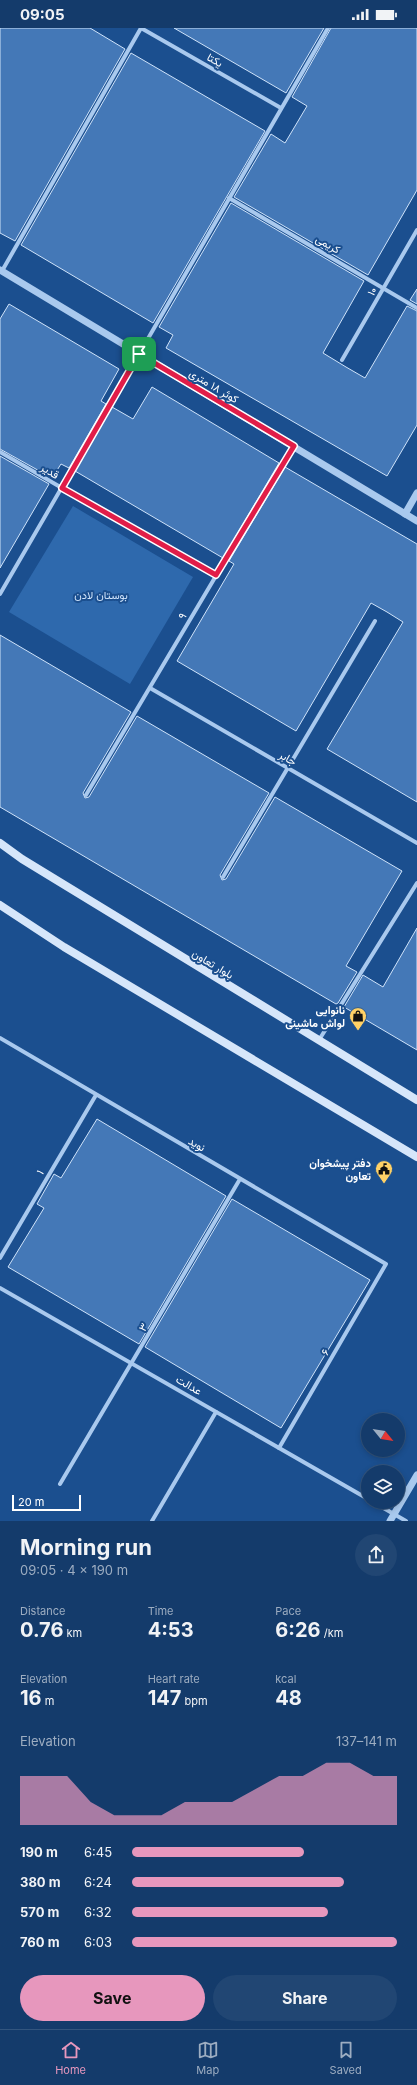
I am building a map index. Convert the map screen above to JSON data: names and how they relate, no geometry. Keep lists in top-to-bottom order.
{
  "streets": {
    "main road": ["بلوار تعاون"],
    "street": [
      "یکتا",
      "کریمی",
      "۱۰",
      "کوثر ۱۸ متری",
      "قدیر",
      "۹",
      "جابر",
      "نوید",
      "۱",
      "۳",
      "۶",
      "عدالت"
    ]
  },
  "crossings": [
    ["کریمی", "۱۰"],
    ["کوثر ۱۸ متری", "۹"],
    ["قدیر", "۹"],
    ["۹", "جابر"],
    ["نوید", "۱"],
    ["نوید", "۳"],
    ["نوید", "۶"],
    ["۳", "عدالت"],
    ["۶", "عدالت"]
  ],
  "parks": ["بوستان لادن"],
  "places": {
    "shop": ["نانوایی لواش ماشینی"],
    "public building": ["دفتر پیشخوان تعاون"]
  },
  "scale_bar": "20 m",
  "north": "bottom right",
  "page": {
    "status": "09:05",
    "scale": "20 m",
    "heading": ["Morning run", "09:05 · 4 × 190 m"],
    "stats": [
      ["Distance", "0.76 km"],
      ["Time", "4:53"],
      ["Pace", "6:26 /km"],
      ["Elevation", "16 m"],
      ["Heart rate", "147 bpm"],
      ["kcal", "48"]
    ],
    "chart": ["Elevation", "137–141 m"],
    "list": [
      {
        "name": "190 m",
        "note": "6:45"
      },
      {
        "name": "380 m",
        "note": "6:24"
      },
      {
        "name": "570 m",
        "note": "6:32"
      },
      {
        "name": "760 m",
        "note": "6:03"
      }
    ],
    "buttons": ["Save", "Share"],
    "tabs": ["Home", "Map", "Saved"]
  }
}
